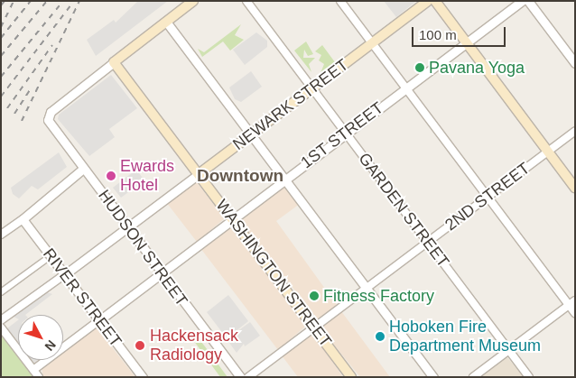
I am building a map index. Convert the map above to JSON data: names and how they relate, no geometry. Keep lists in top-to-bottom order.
{
  "streets": {
    "main road": ["NEWARK STREET", "WASHINGTON STREET"],
    "street": [
      "1ST STREET",
      "2ND STREET",
      "GARDEN STREET",
      "HUDSON STREET",
      "RIVER STREET"
    ]
  },
  "crossings": [
    ["NEWARK STREET", "GARDEN STREET"],
    ["NEWARK STREET", "HUDSON STREET"],
    ["NEWARK STREET", "WASHINGTON STREET"],
    ["NEWARK STREET", "RIVER STREET"],
    ["1ST STREET", "GARDEN STREET"],
    ["1ST STREET", "HUDSON STREET"],
    ["1ST STREET", "WASHINGTON STREET"],
    ["1ST STREET", "RIVER STREET"],
    ["2ND STREET", "GARDEN STREET"],
    ["2ND STREET", "WASHINGTON STREET"],
    ["HUDSON STREET", "WASHINGTON STREET"]
  ],
  "districts": ["Downtown"],
  "places": [
    "Pavana Yoga",
    "Ewards Hotel",
    "Fitness Factory",
    "Hoboken Fire Department Museum",
    "Hackensack Radiology"
  ],
  "scale_bar": "100 m",
  "north": "bottom right"
}
